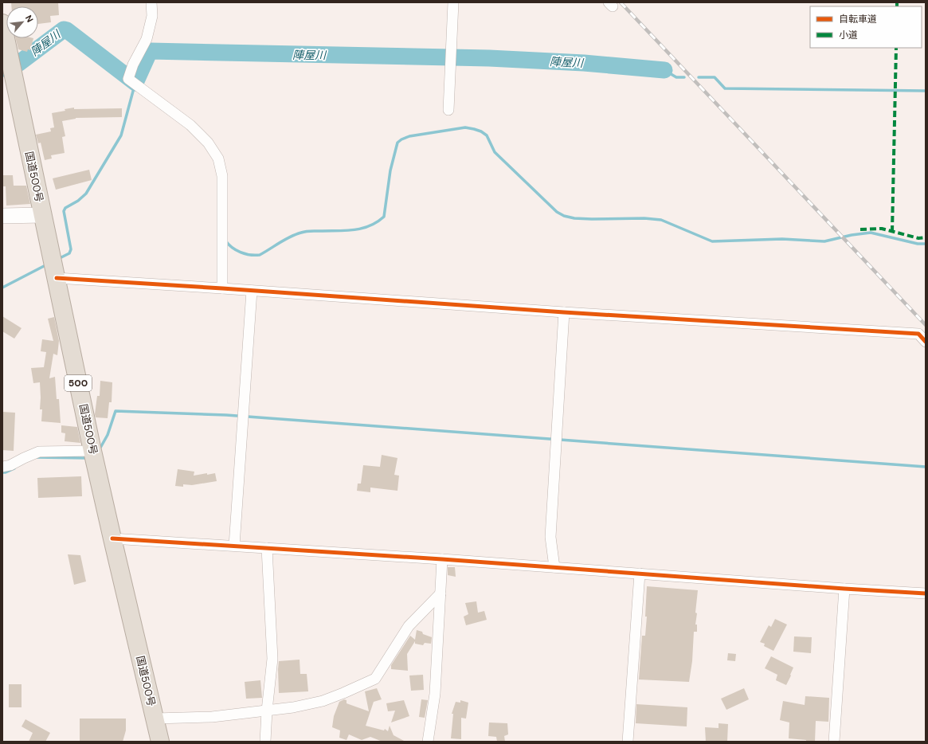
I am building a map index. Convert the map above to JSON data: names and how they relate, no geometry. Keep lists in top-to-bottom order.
{
  "streets": {
    "highway": ["国道500号", "500"]
  },
  "water": ["陣屋川"],
  "legend": ["自転車道", "小道"],
  "north": "top right"
}
